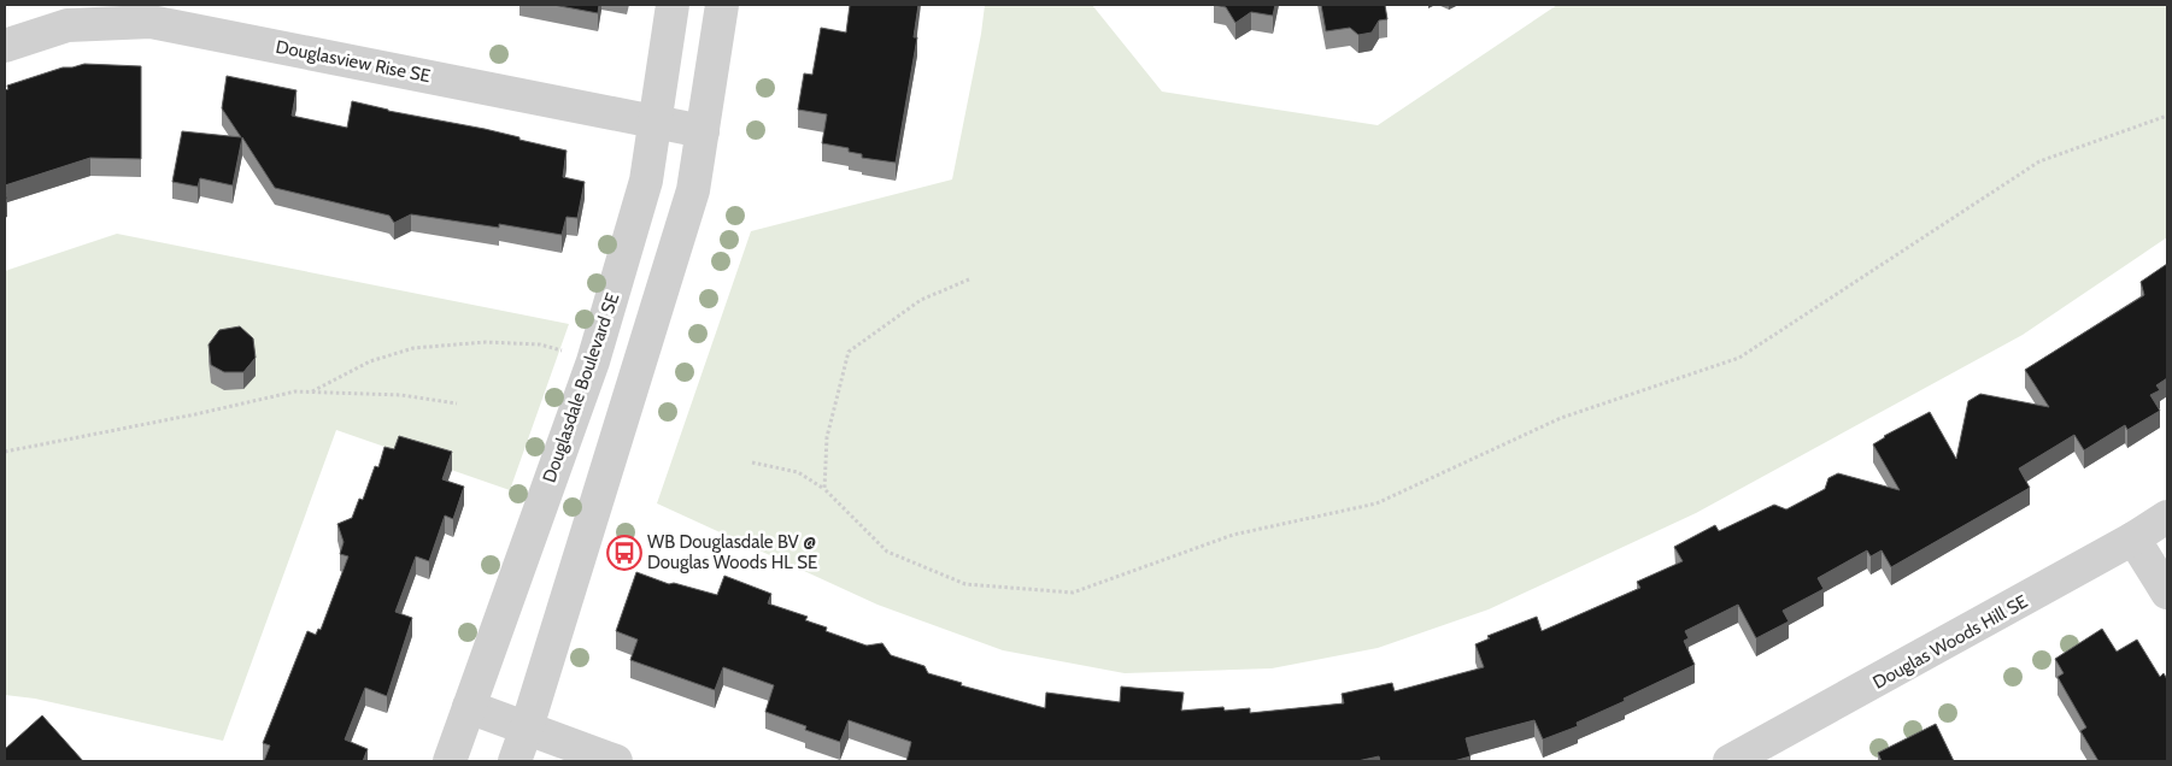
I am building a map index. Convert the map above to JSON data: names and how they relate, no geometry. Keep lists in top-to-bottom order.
{
  "streets": {
    "street": ["Douglasview Rise SE", "Douglasdale Boulevard SE", "Douglas Woods Hill SE"]
  },
  "crossings": [
    ["Douglasview Rise SE", "Douglasdale Boulevard SE"]
  ],
  "places": {
    "bus stop": ["WB Douglasdale BV @ Douglas Woods HL SE"]
  }
}
